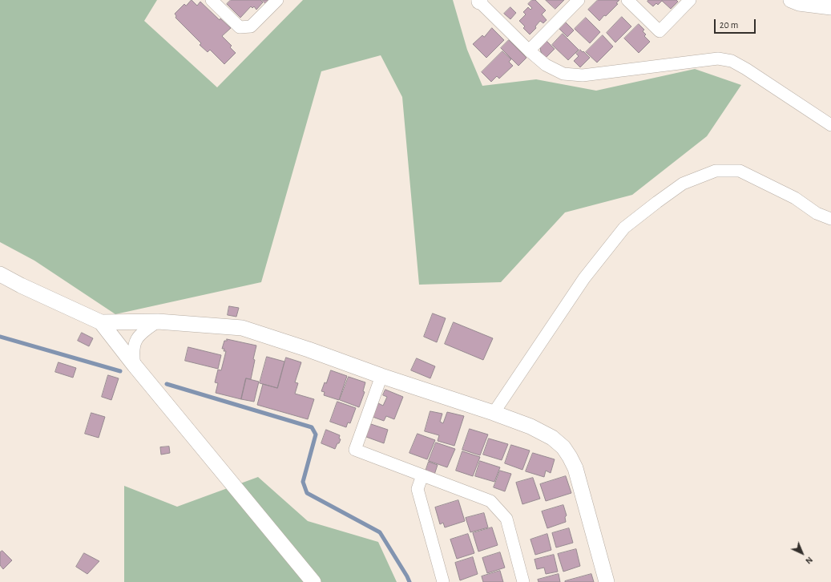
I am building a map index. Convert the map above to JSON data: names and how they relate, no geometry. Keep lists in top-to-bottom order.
{
  "scale_bar": "20 m",
  "north": "bottom right"
}
